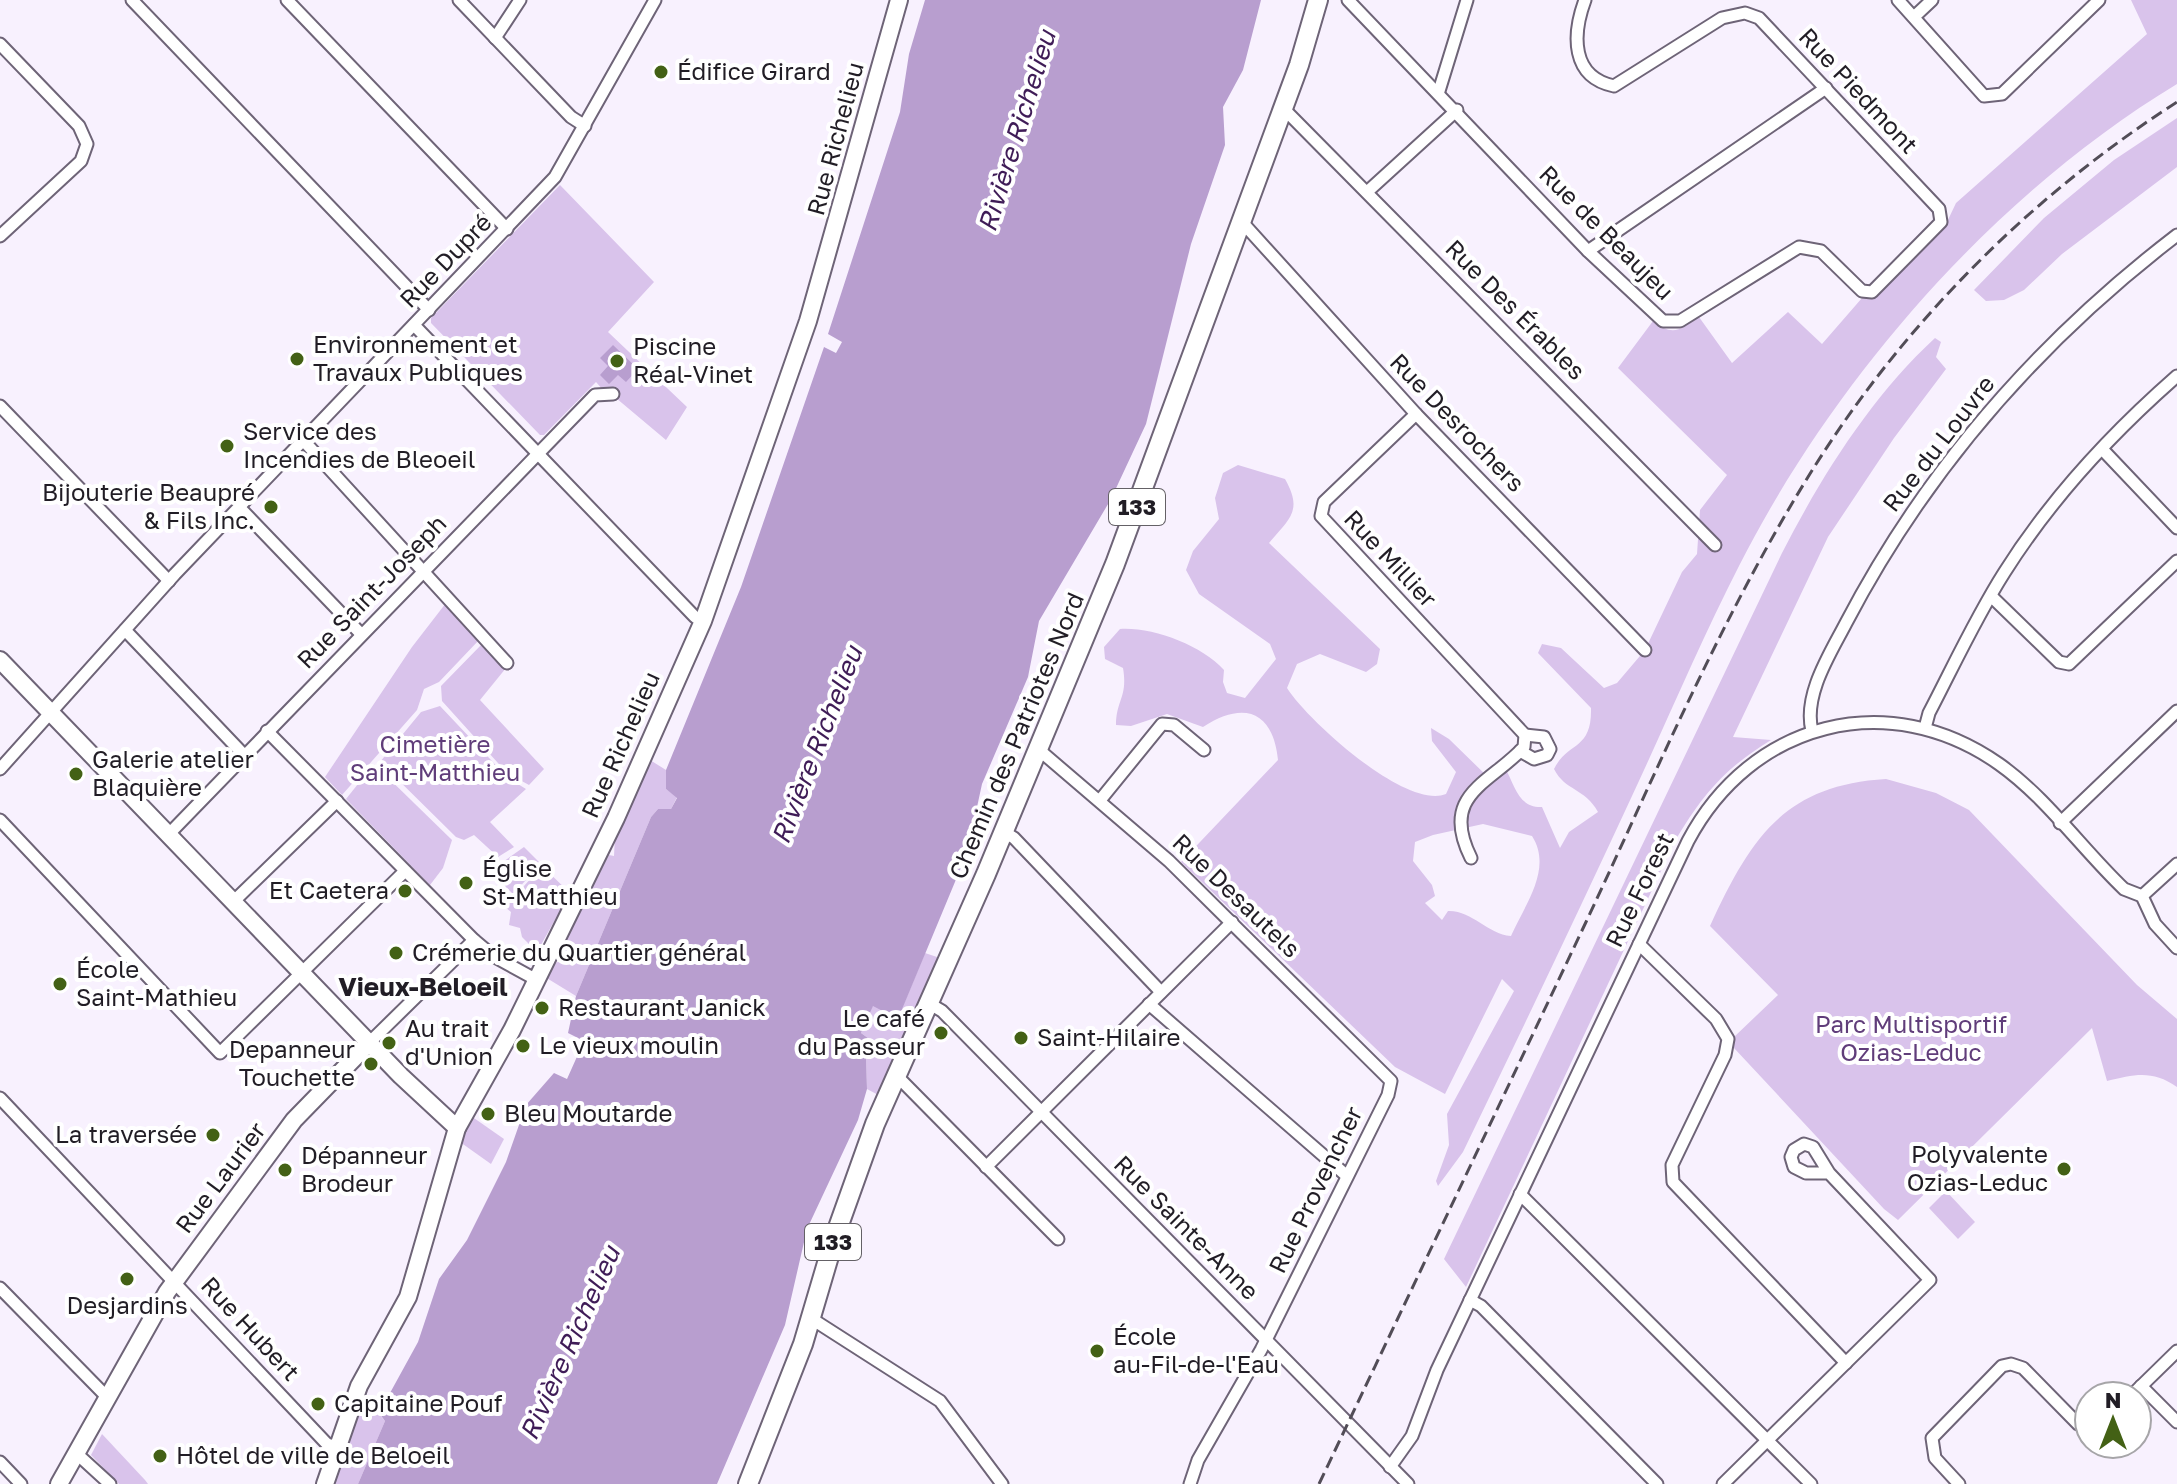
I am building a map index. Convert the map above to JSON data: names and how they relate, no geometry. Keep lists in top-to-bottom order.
{
  "streets": {
    "main road": [
      "Rue Richelieu",
      "133",
      "Chemin des Patriotes Nord",
      "Rue Laurier"
    ],
    "street": [
      "Rue Piedmont",
      "Rue de Beaujeu",
      "Rue Dupré",
      "Rue Des Érables",
      "Rue Desrochers",
      "Rue du Louvre",
      "Rue Millier",
      "Rue Saint-Joseph",
      "Rue Forest",
      "Rue Desautels",
      "Rue Provencher",
      "Rue Sainte-Anne",
      "Rue Hubert"
    ]
  },
  "crossings": [
    ["Rue Piedmont", "Rue de Beaujeu"],
    ["Rue Richelieu", "Rue Hubert"],
    ["Rue Des Érables", "Chemin des Patriotes Nord"],
    ["Rue Desrochers", "Rue Millier"],
    ["Rue Desrochers", "Chemin des Patriotes Nord"],
    ["Rue du Louvre", "Rue Forest"],
    ["Chemin des Patriotes Nord", "Rue Desautels"],
    ["Chemin des Patriotes Nord", "Rue Sainte-Anne"],
    ["Rue Forest", "Rue Sainte-Anne"],
    ["Rue Desautels", "Rue Provencher"],
    ["Rue Laurier", "Rue Hubert"],
    ["Rue Provencher", "Rue Sainte-Anne"]
  ],
  "districts": ["Vieux-Beloeil"],
  "water": ["Rivière Richelieu"],
  "parks": ["Cimetière Saint-Matthieu", "Parc Multisportif Ozias-Leduc"],
  "places": [
    "Édifice Girard",
    "Environnement et Travaux Publiques",
    "Piscine Réal-Vinet",
    "Service des Incendies de Bleoeil",
    "Bijouterie Beaupré & Fils Inc.",
    "Galerie atelier Blaquière",
    "Église St-Matthieu",
    "Et Caetera",
    "Crémerie du Quartier général",
    "École Saint-Mathieu",
    "Restaurant Janick",
    "Le café du Passeur",
    "Saint-Hilaire",
    "Au trait d'Union",
    "Le vieux moulin",
    "Depanneur Touchette",
    "Bleu Moutarde",
    "La traversée",
    "Polyvalente Ozias-Leduc",
    "Dépanneur Brodeur",
    "Desjardins",
    "École au-Fil-de-l'Eau",
    "Capitaine Pouf",
    "Hôtel de ville de Beloeil"
  ],
  "north": "top"
}
